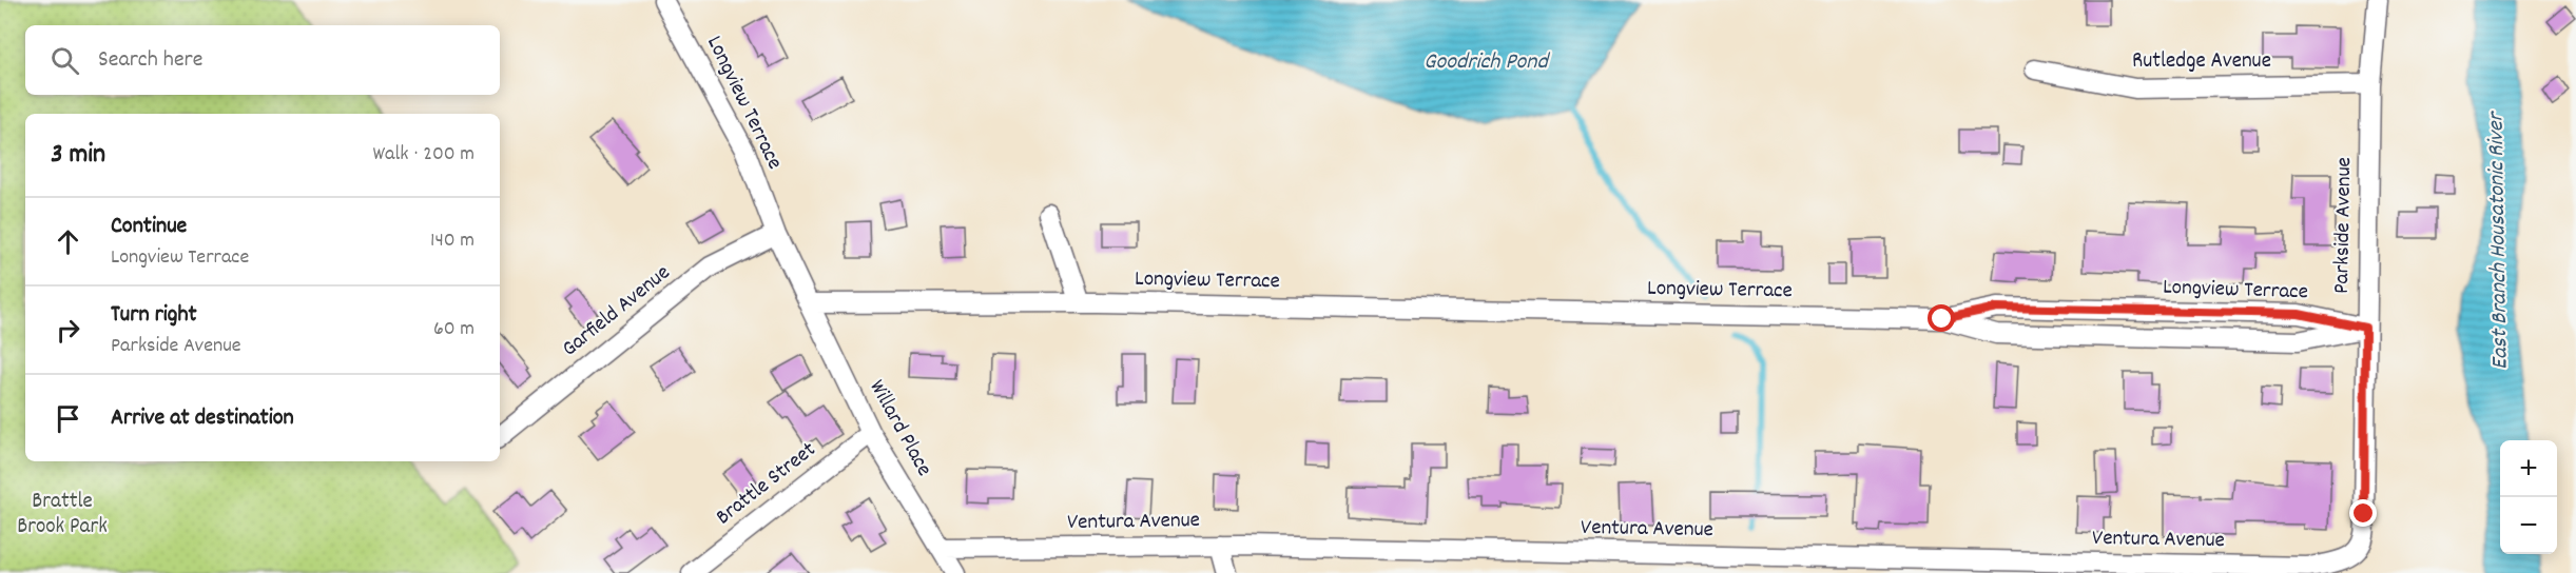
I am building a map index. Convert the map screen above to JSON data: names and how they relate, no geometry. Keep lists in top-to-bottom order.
{
  "streets": {
    "street": [
      "Rutledge Avenue",
      "Longview Terrace",
      "Parkside Avenue",
      "Garfield Avenue",
      "Willard Place",
      "Brattle Street",
      "Ventura Avenue"
    ]
  },
  "crossings": [
    ["Rutledge Avenue", "Parkside Avenue"],
    ["Longview Terrace", "Parkside Avenue"],
    ["Longview Terrace", "Garfield Avenue"],
    ["Longview Terrace", "Willard Place"],
    ["Parkside Avenue", "Ventura Avenue"],
    ["Willard Place", "Brattle Street"],
    ["Willard Place", "Ventura Avenue"]
  ],
  "water": ["Goodrich Pond", "East Branch Housatonic River"],
  "parks": ["Brattle Brook Park"],
  "page": {
    "search": "Search here",
    "heading": ["3 min", "Walk · 200 m"],
    "list": [
      ["Continue", "Longview Terrace", "140 m"],
      ["Turn right", "Parkside Avenue", "60 m"],
      "Arrive at destination"
    ],
    "map_buttons": ["+", "−"]
  }
}
